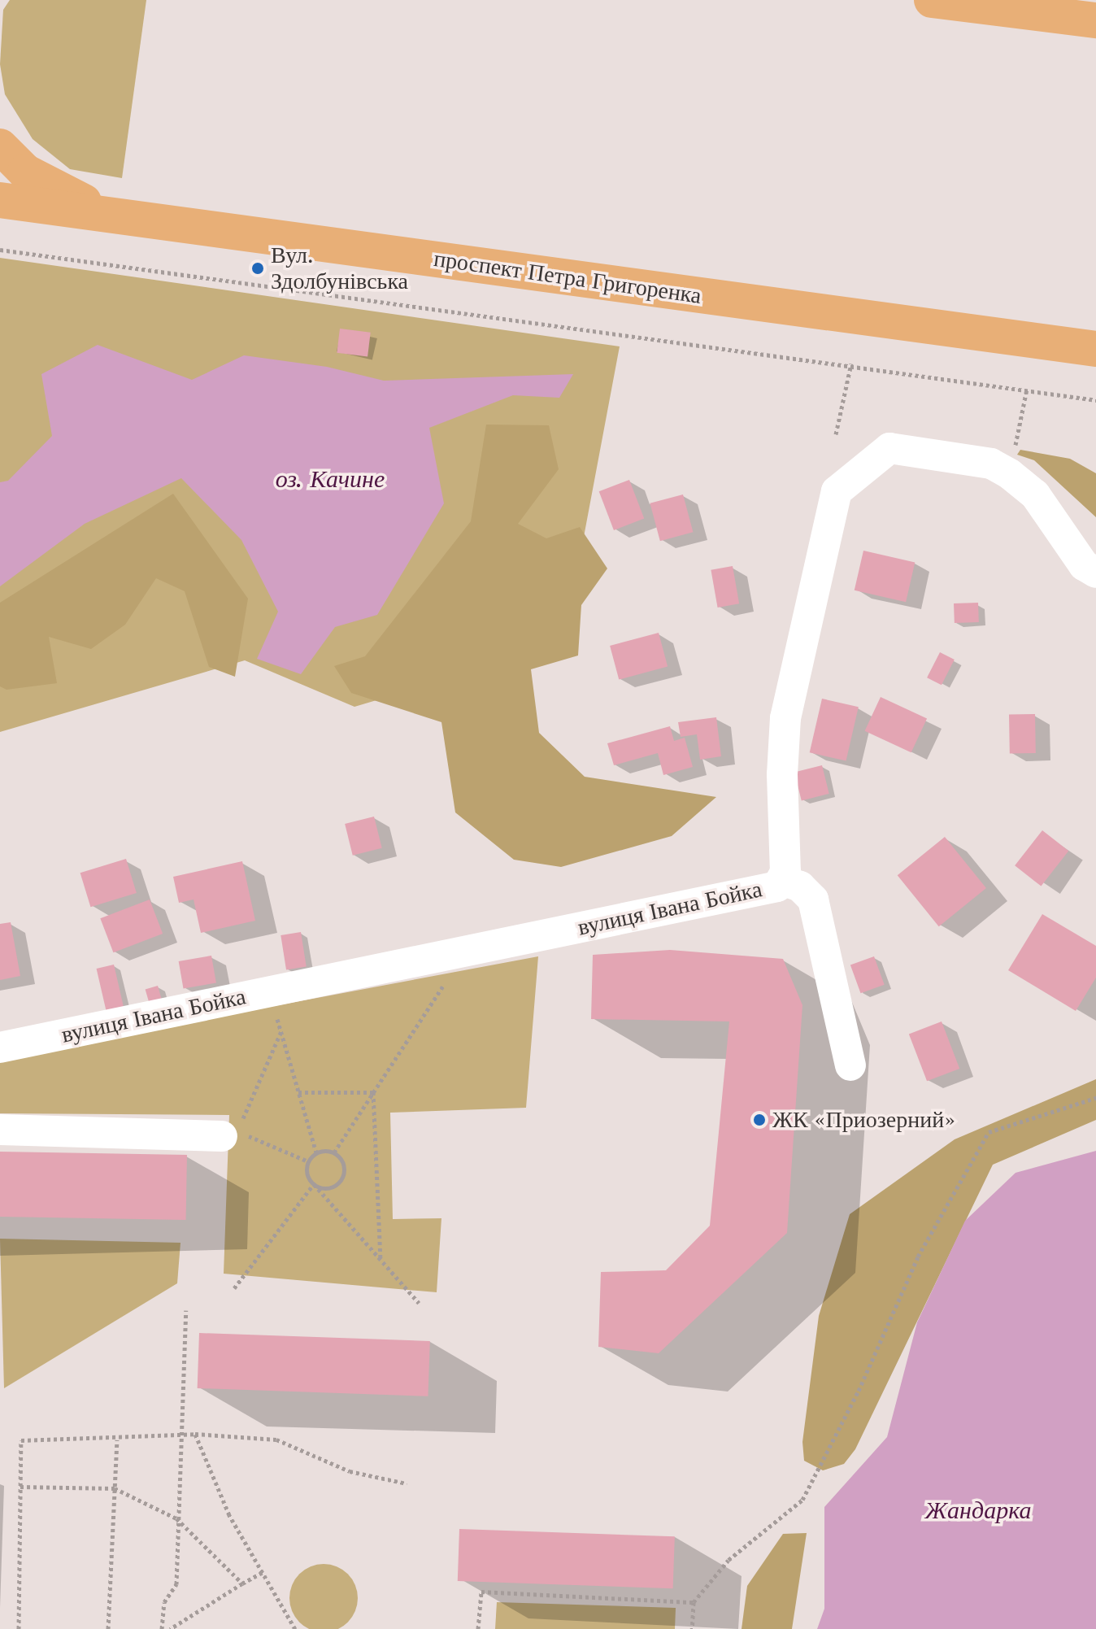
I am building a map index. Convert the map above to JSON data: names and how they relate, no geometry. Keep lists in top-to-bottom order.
{
  "streets": {
    "main road": ["проспект Петра Григоренка"],
    "street": ["вулиця Івана Бойка"]
  },
  "water": ["оз. Качине", "Жандарка"],
  "places": ["Вул. Здолбунівська", "ЖК «Приозерний»"]
}
